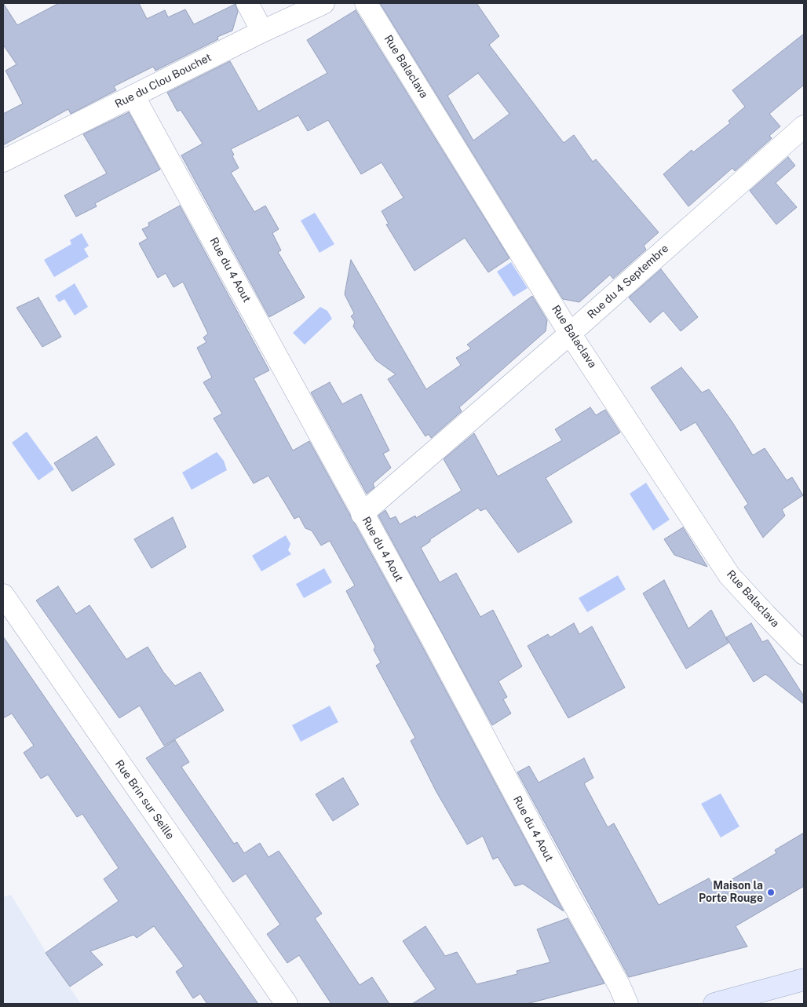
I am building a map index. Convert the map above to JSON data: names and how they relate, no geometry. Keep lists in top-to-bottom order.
{
  "streets": {
    "street": [
      "Rue Balaclava",
      "Rue du Clou Bouchet",
      "Rue du 4 Aout",
      "Rue du 4 Septembre",
      "Rue Brin sur Seille"
    ]
  },
  "crossings": [
    ["Rue Balaclava", "Rue du 4 Septembre"],
    ["Rue du Clou Bouchet", "Rue du 4 Aout"],
    ["Rue du 4 Aout", "Rue du 4 Septembre"]
  ],
  "places": ["Maison la Porte Rouge"]
}
